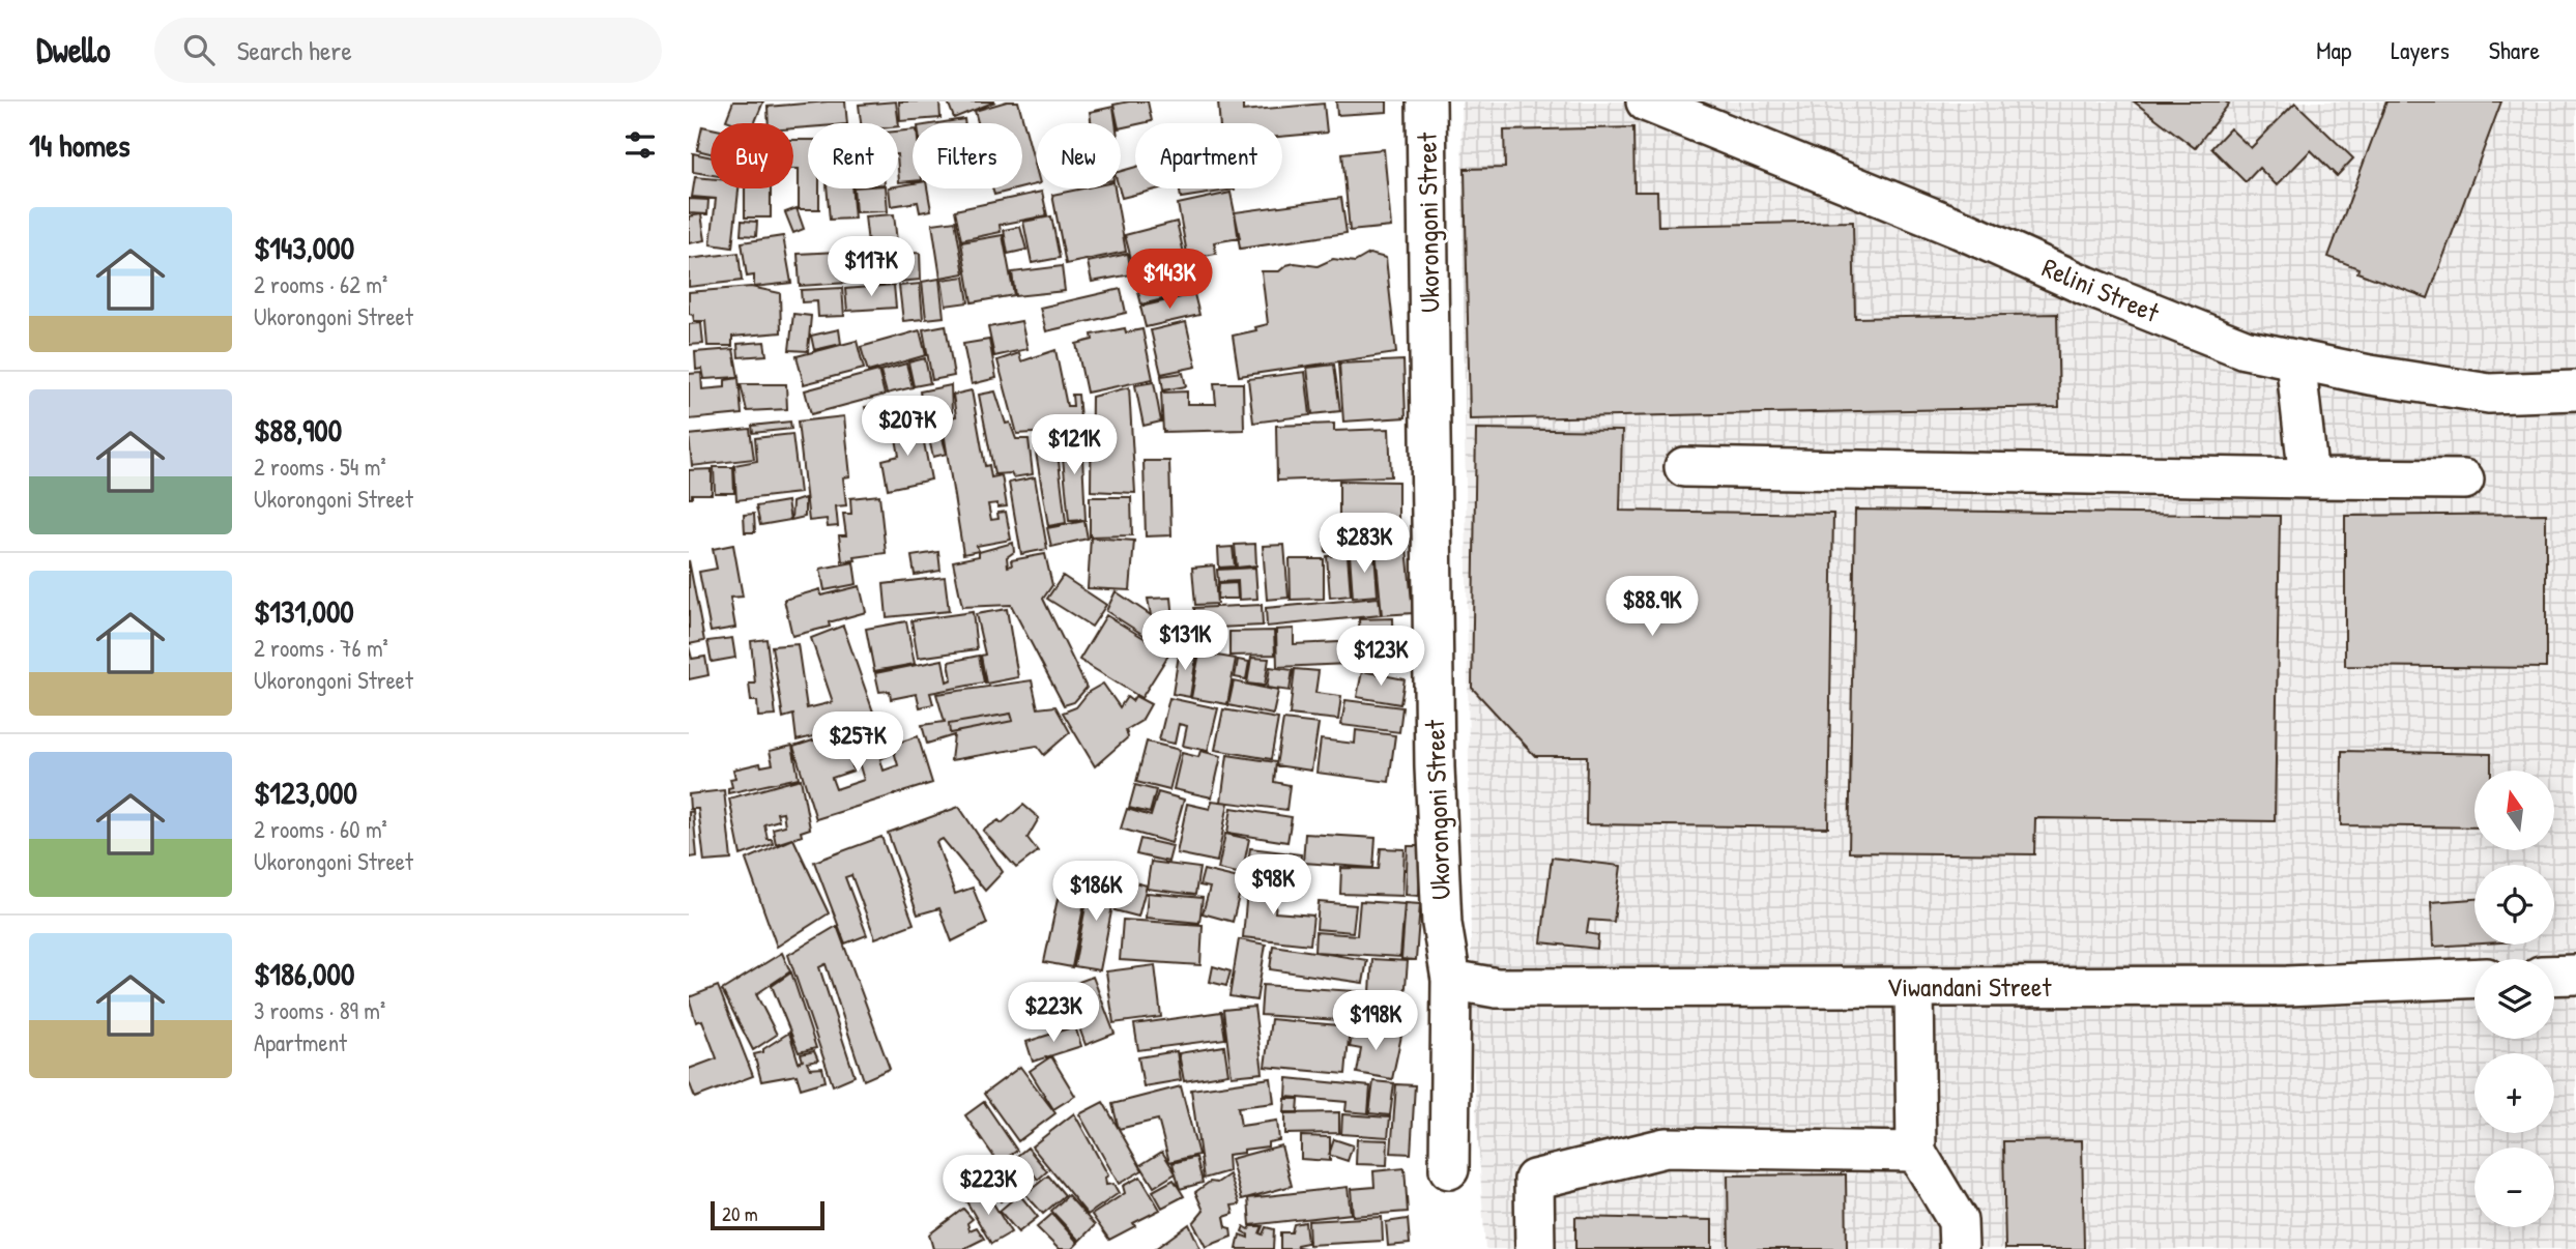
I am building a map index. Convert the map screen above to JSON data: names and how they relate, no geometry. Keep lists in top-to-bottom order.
{
  "streets": {
    "street": ["Ukorongoni Street", "Relini Street", "Viwandani Street"]
  },
  "crossings": [
    ["Ukorongoni Street", "Viwandani Street"]
  ],
  "scale_bar": "20 m",
  "north": "top",
  "page": {
    "header": "Dwello",
    "search": "Search here",
    "nav": ["Map", "Layers", "Share"],
    "heading": "14 homes",
    "chip": [
      "Buy",
      "Rent",
      "Filters",
      "New",
      "Apartment"
    ],
    "list": [
      {
        "name": "$143,000",
        "note": "2 rooms · 62 m² · Ukorongoni Street"
      },
      {
        "name": "$88,900",
        "note": "2 rooms · 54 m² · Ukorongoni Street"
      },
      {
        "name": "$131,000",
        "note": "2 rooms · 76 m² · Ukorongoni Street"
      },
      {
        "name": "$123,000",
        "note": "2 rooms · 60 m² · Ukorongoni Street"
      },
      {
        "name": "$186,000",
        "note": "3 rooms · 89 m² · Apartment"
      }
    ],
    "price": [
      "$117K",
      "$143K",
      "$207K",
      "$121K",
      "$283K",
      "$88.9K",
      "$131K",
      "$123K",
      "$257K",
      "$98K",
      "$186K",
      "$223K",
      "$198K",
      "$223K"
    ],
    "map_buttons": ["+", "−"],
    "scale": "20 m"
  }
}
